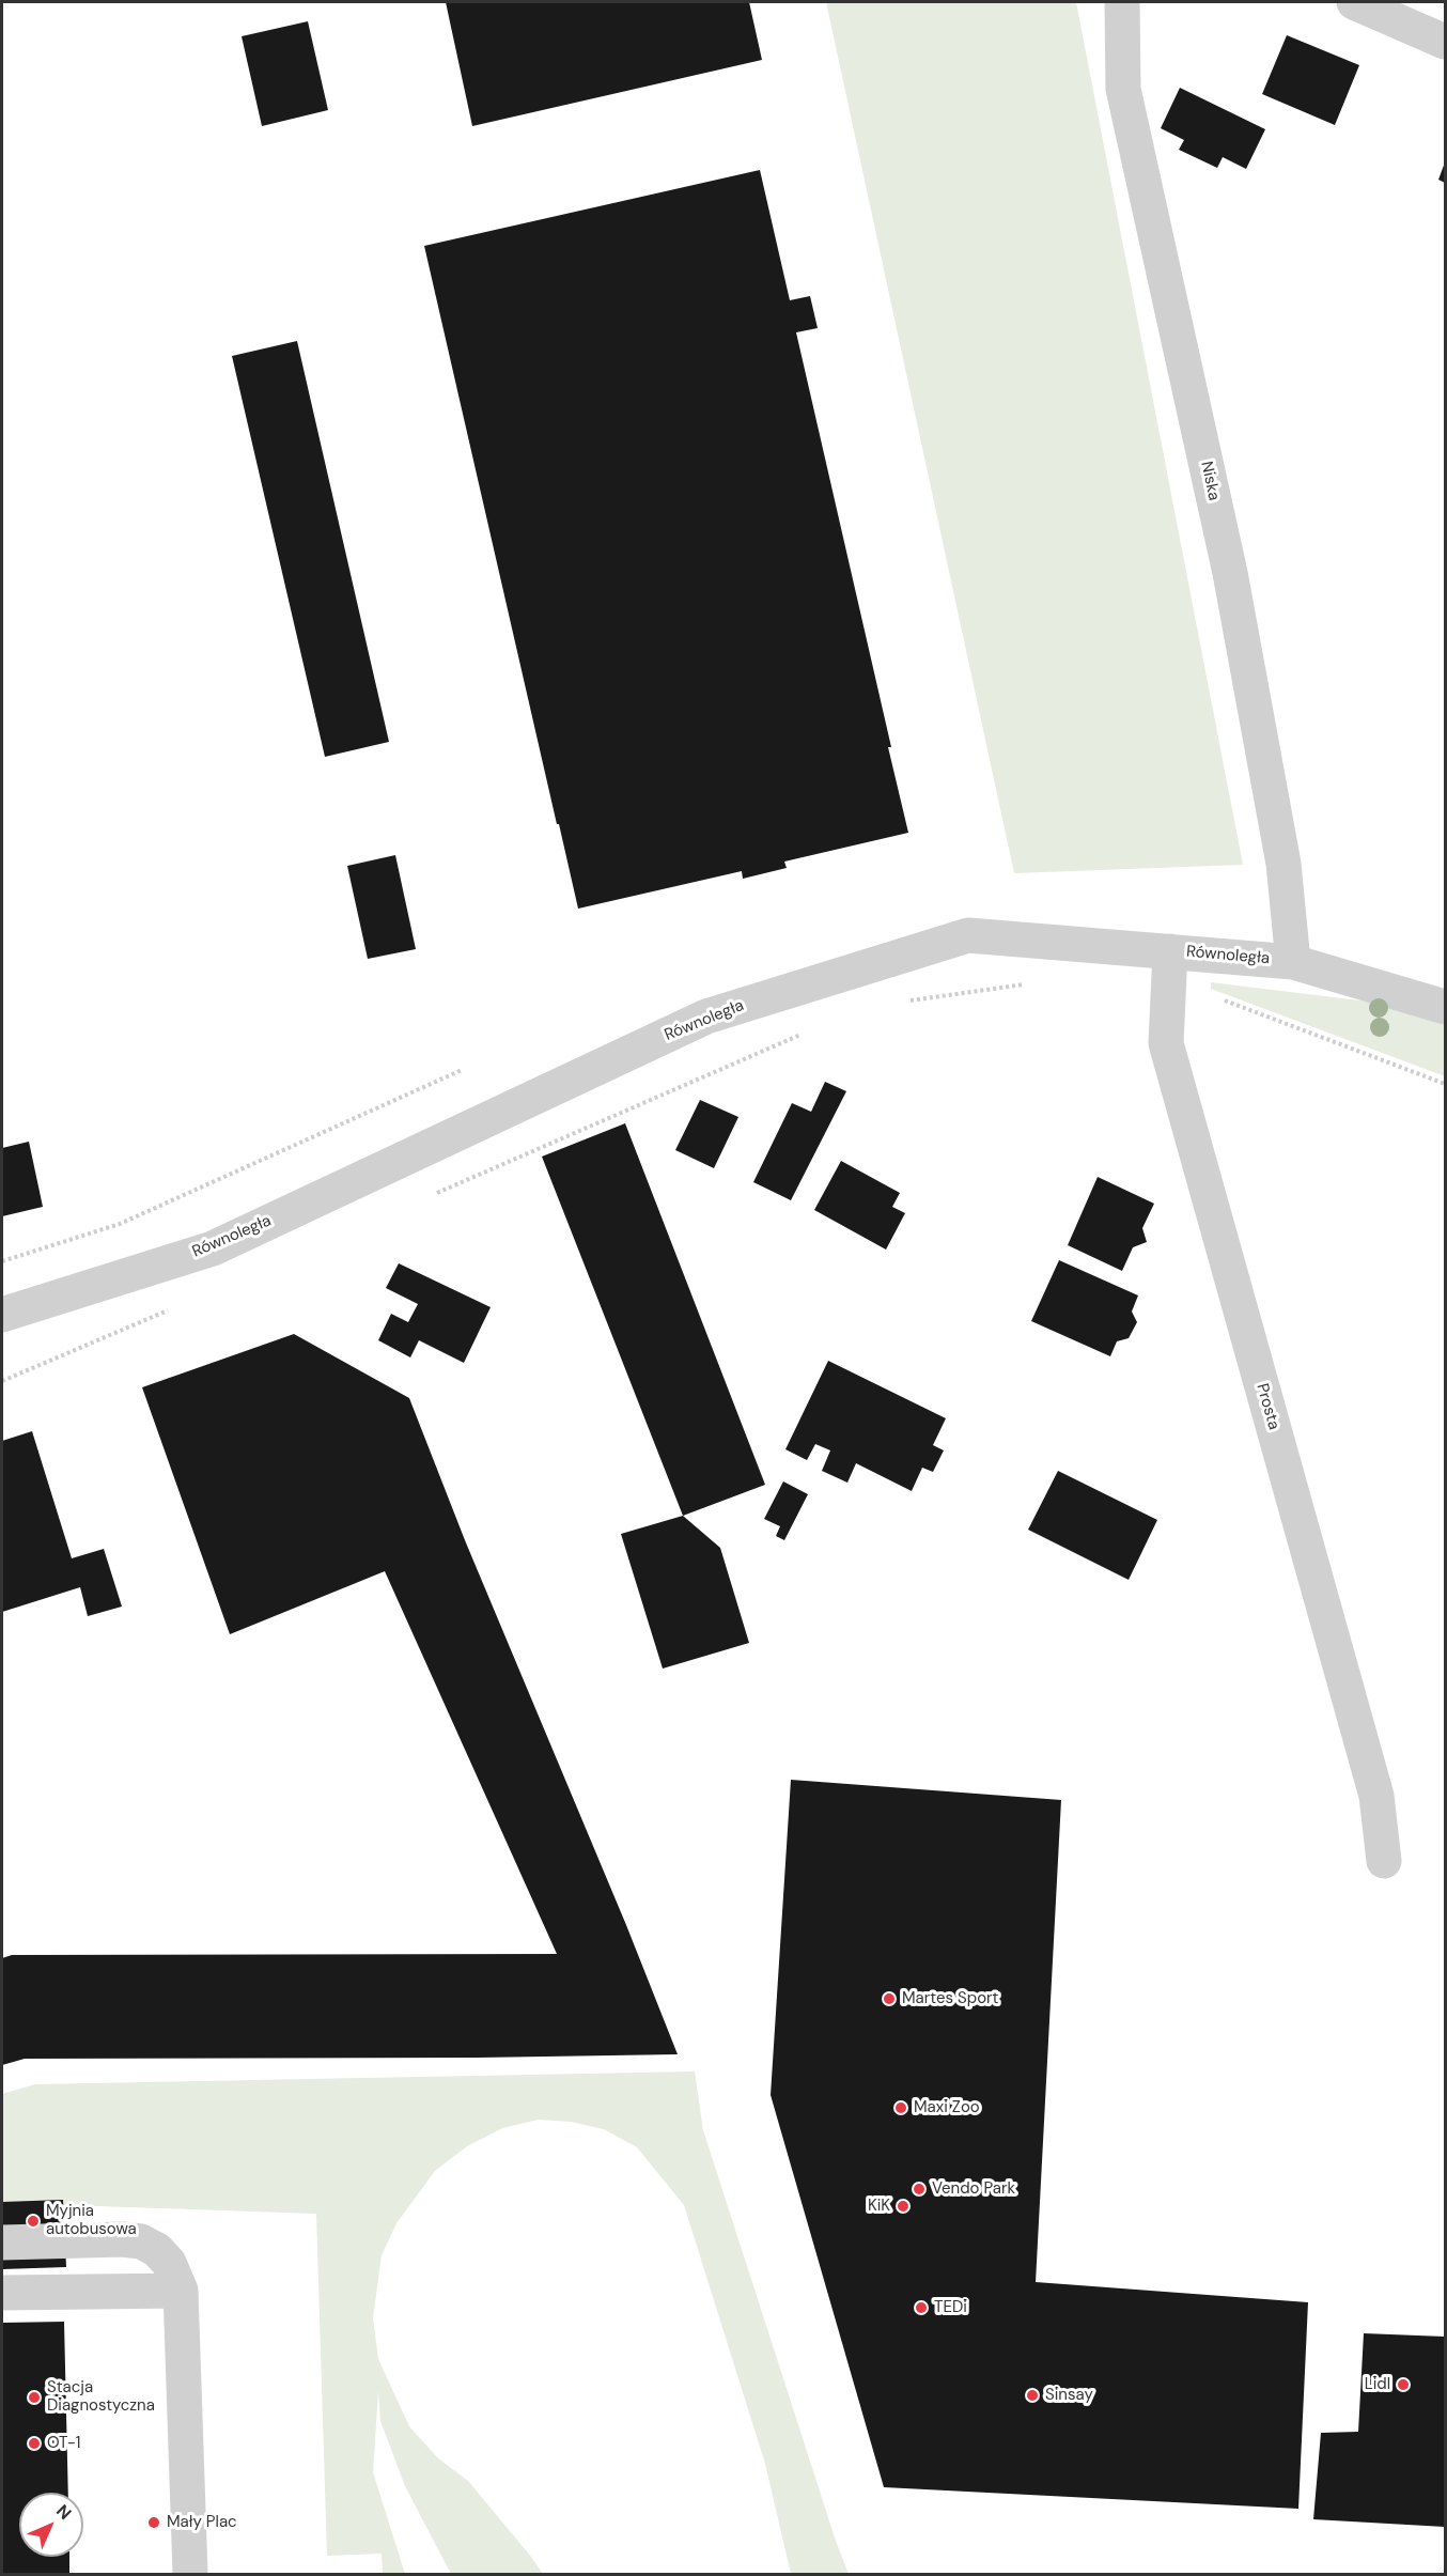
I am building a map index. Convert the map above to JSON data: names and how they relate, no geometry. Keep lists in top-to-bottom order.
{
  "streets": {
    "street": ["Niska", "Równoległa", "Prosta"]
  },
  "crossings": [
    ["Niska", "Równoległa"],
    ["Równoległa", "Prosta"]
  ],
  "places": [
    "Martes Sport",
    "Maxi Zoo",
    "Vendo Park",
    "KiK",
    "Myjnia autobusowa",
    "TEDi",
    "Lidl",
    "Sinsay",
    "Stacja Diagnostyczna",
    "OT-1",
    "Mały Plac"
  ],
  "north": "top right"
}
